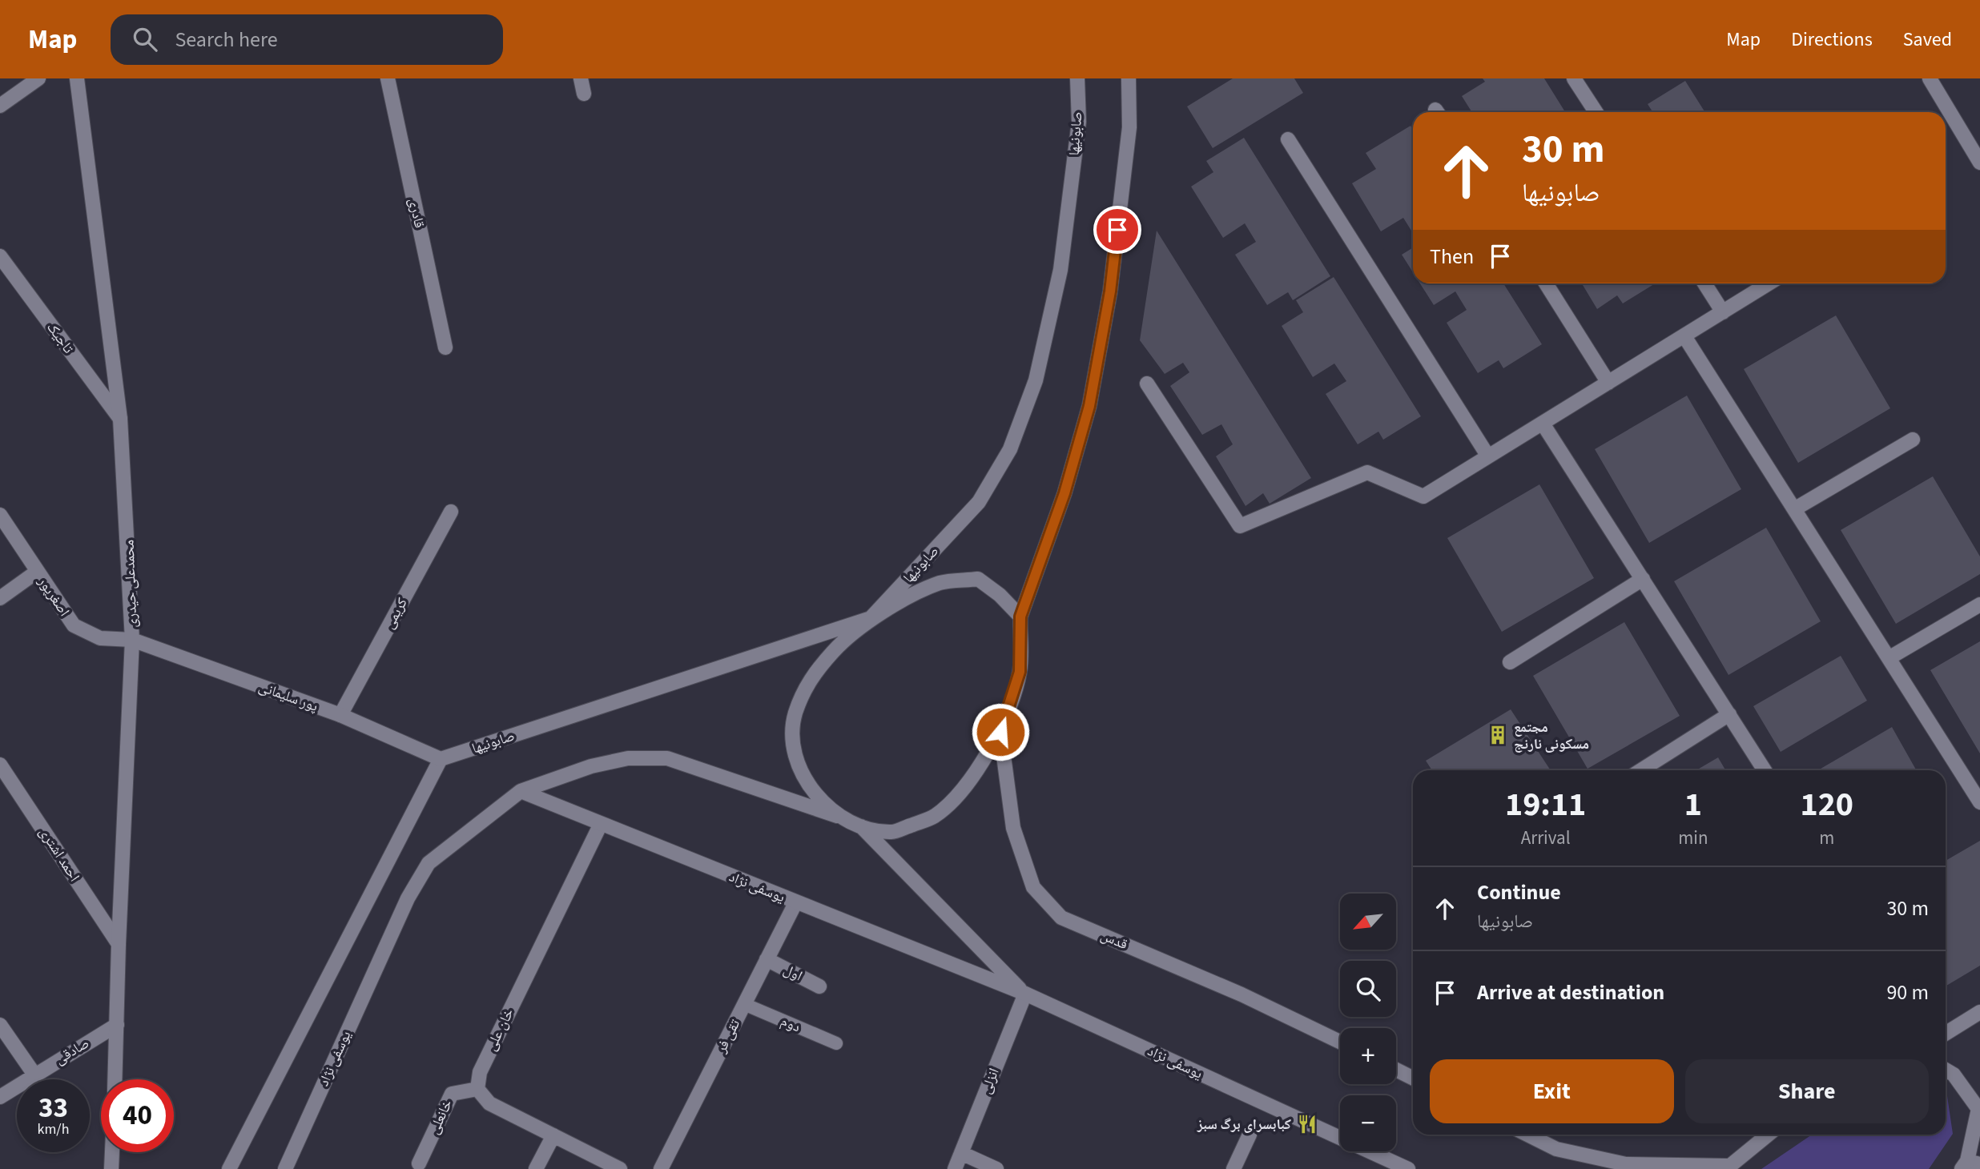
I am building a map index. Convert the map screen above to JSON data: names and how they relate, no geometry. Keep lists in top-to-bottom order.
{
  "streets": {
    "street": [
      "صابونیها",
      "قادری",
      "تاجیک",
      "محمدعلی حیدری",
      "اصغرپور",
      "کریمی",
      "پور سلیمانی",
      "احمد اشتری",
      "یوسفی نژاد",
      "قدس",
      "اول",
      "خان علی",
      "تقی فر",
      "صادقی",
      "انزلی",
      "خانعلی"
    ],
    "lane": ["دوم"]
  },
  "crossings": [
    ["صابونیها", "پور سلیمانی"],
    ["تاجیک", "محمدعلی حیدری"],
    ["محمدعلی حیدری", "اصغرپور"],
    ["محمدعلی حیدری", "پور سلیمانی"],
    ["محمدعلی حیدری", "احمد اشتری"],
    ["محمدعلی حیدری", "صادقی"],
    ["اصغرپور", "پور سلیمانی"],
    ["کریمی", "پور سلیمانی"],
    ["یوسفی نژاد", "خان علی"],
    ["یوسفی نژاد", "تقی فر"],
    ["یوسفی نژاد", "انزلی"],
    ["اول", "تقی فر"],
    ["دوم", "تقی فر"],
    ["خان علی", "خانعلی"]
  ],
  "places": {
    "building": ["مجتمع مسکونی نارنج"],
    "restaurant": ["کبابسرای برگ سبز"]
  },
  "north": "bottom left",
  "page": {
    "header": "Map",
    "search": "Search here",
    "nav": ["Map", "Directions", "Saved"],
    "turn": ["30 m", "صابونیها"],
    "then": "Then",
    "eta": [
      "19:11",
      "Arrival",
      "1",
      "min",
      "120",
      "m"
    ],
    "list": [
      {
        "name": "Continue",
        "note": "صابونیها",
        "value": "30 m"
      },
      {
        "name": "Arrive at destination",
        "value": "90 m"
      }
    ],
    "map_buttons": ["+", "−"],
    "buttons": ["Exit", "Share"],
    "speed": "33 km/h",
    "limit": "40"
  }
}
